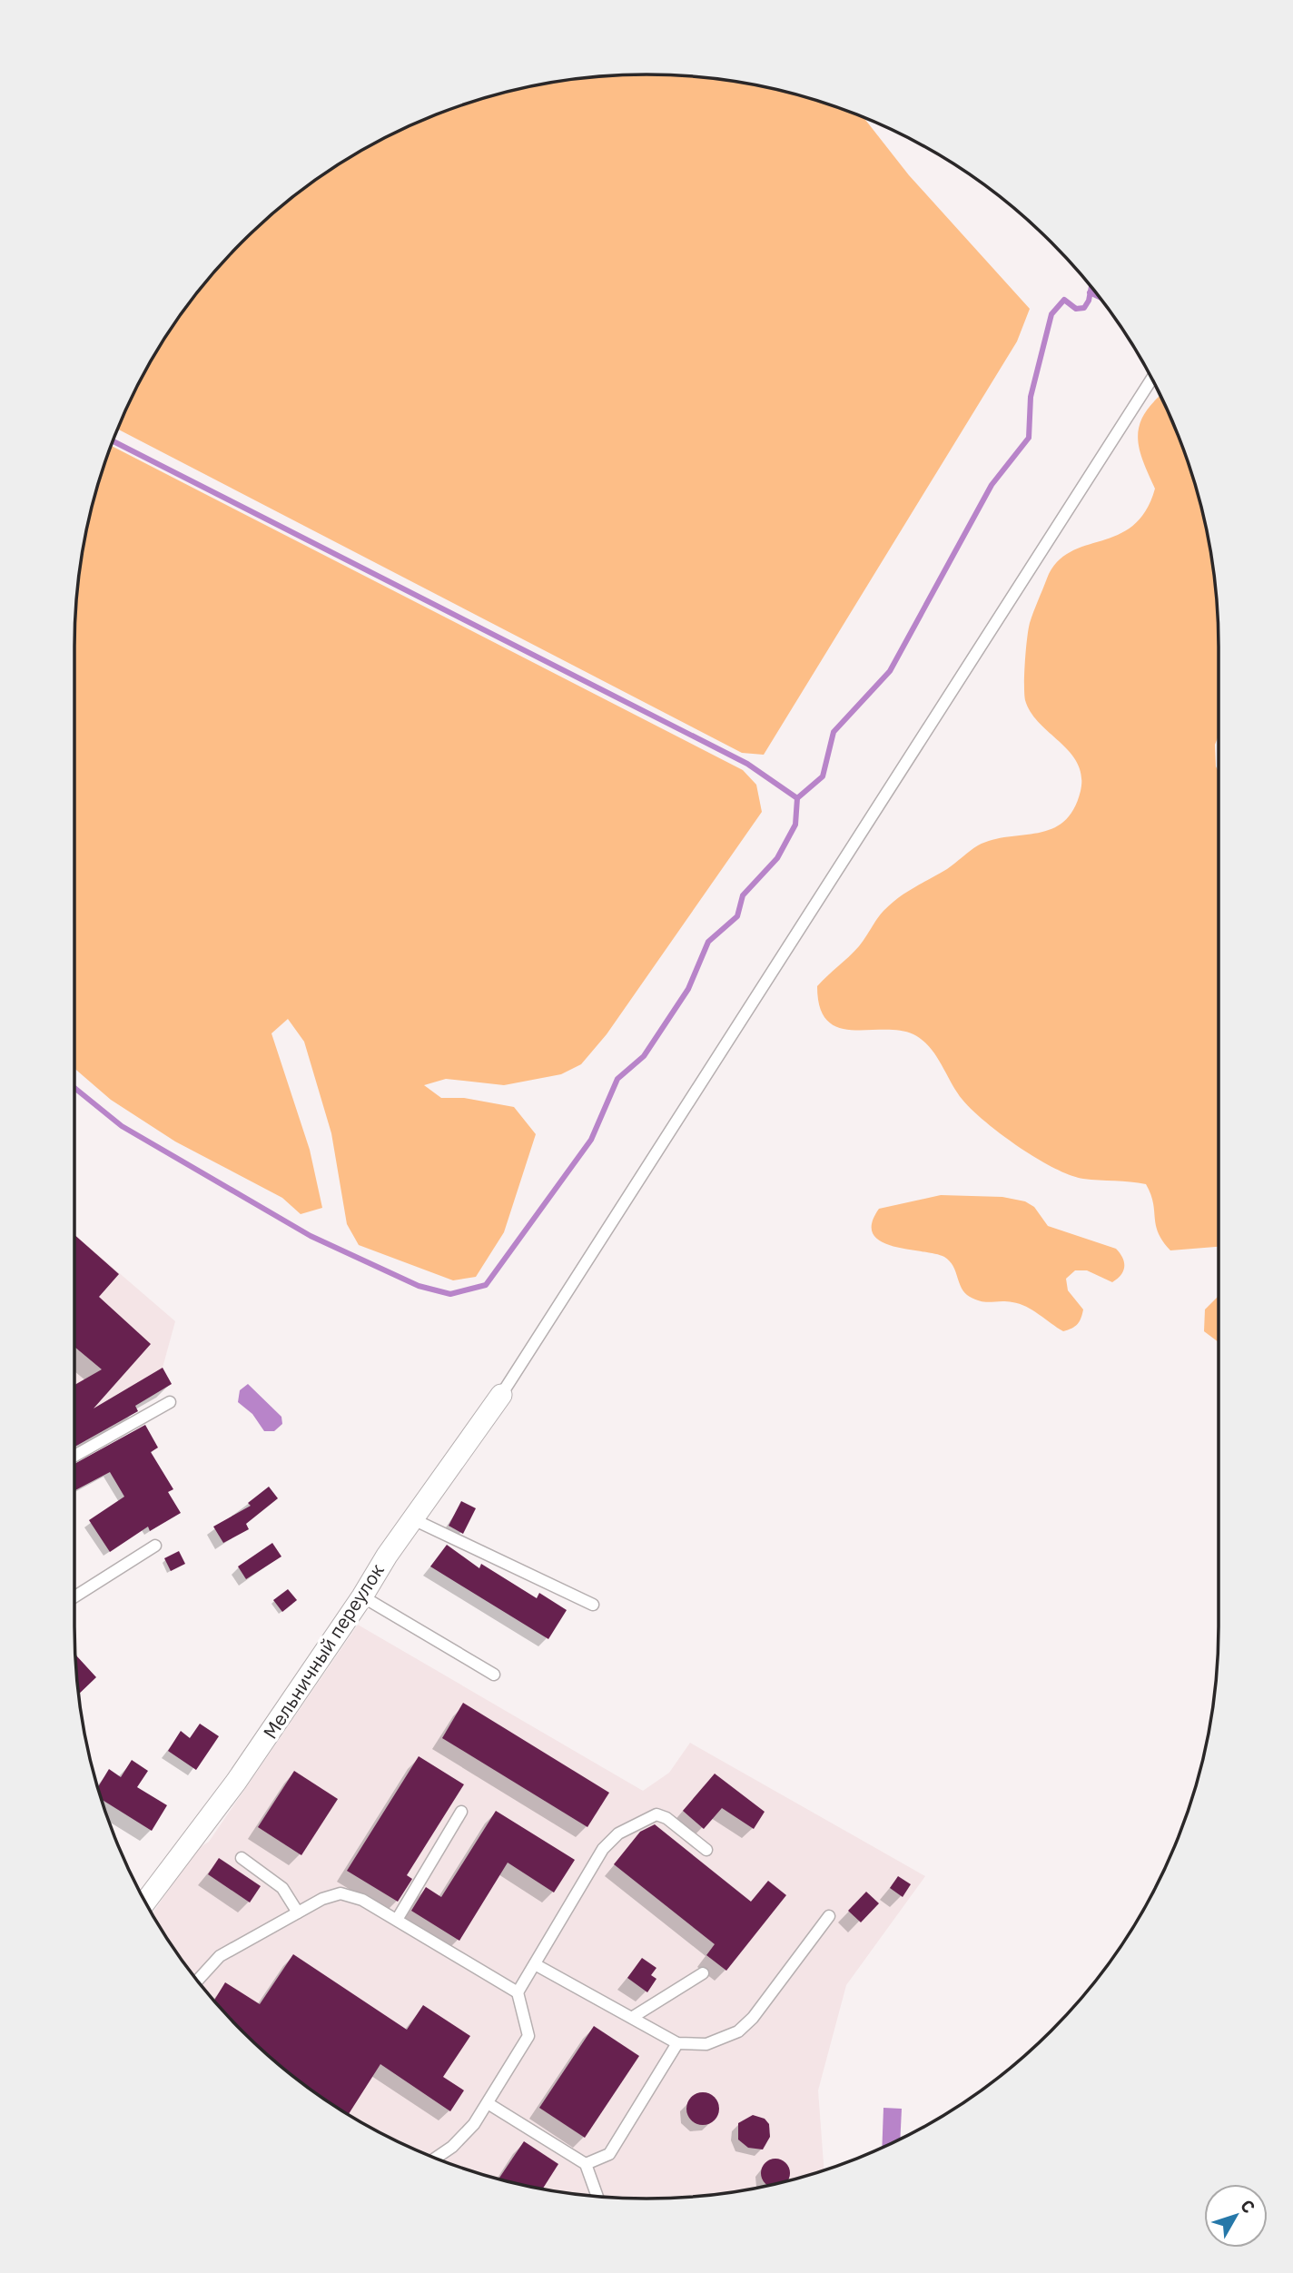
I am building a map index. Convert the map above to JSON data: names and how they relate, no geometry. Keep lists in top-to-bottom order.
{
  "streets": {
    "street": ["Мельничный переулок"]
  },
  "north": "top right"
}
